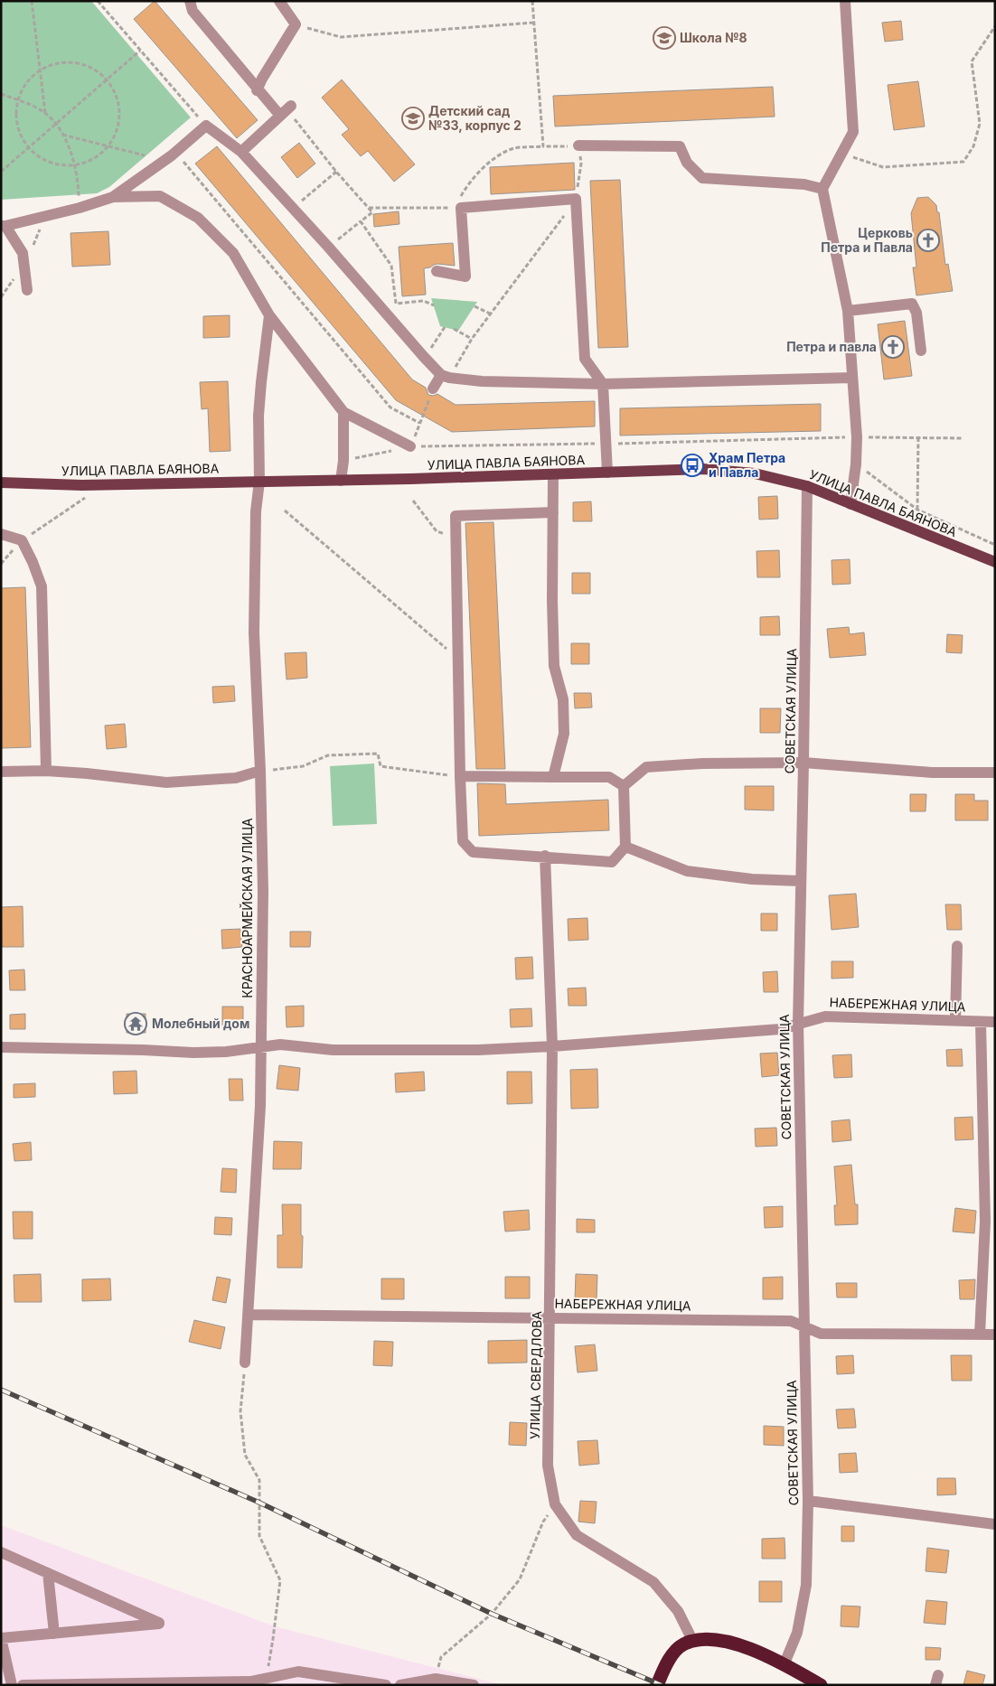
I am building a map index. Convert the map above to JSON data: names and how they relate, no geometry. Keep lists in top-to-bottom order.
{
  "streets": {
    "main road": ["УЛИЦА ПАВЛА БАЯНОВА"],
    "street": [
      "СОВЕТСКАЯ УЛИЦА",
      "КРАСНОАРМЕЙСКАЯ УЛИЦА",
      "НАБЕРЕЖНАЯ УЛИЦА",
      "УЛИЦА СВЕРДЛОВА"
    ]
  },
  "crossings": [
    ["УЛИЦА ПАВЛА БАЯНОВА", "СОВЕТСКАЯ УЛИЦА"],
    ["УЛИЦА ПАВЛА БАЯНОВА", "КРАСНОАРМЕЙСКАЯ УЛИЦА"],
    ["СОВЕТСКАЯ УЛИЦА", "НАБЕРЕЖНАЯ УЛИЦА"],
    ["КРАСНОАРМЕЙСКАЯ УЛИЦА", "НАБЕРЕЖНАЯ УЛИЦА"],
    ["НАБЕРЕЖНАЯ УЛИЦА", "УЛИЦА СВЕРДЛОВА"]
  ],
  "places": {
    "school or university": ["Школа №8", "Детский сад №33, корпус 2"],
    "church": ["Церковь Петра и Павла", "Петра и павла"],
    "bus stop": ["Храм Петра и Павла"],
    "temple": ["Молебный дом"]
  }
}
